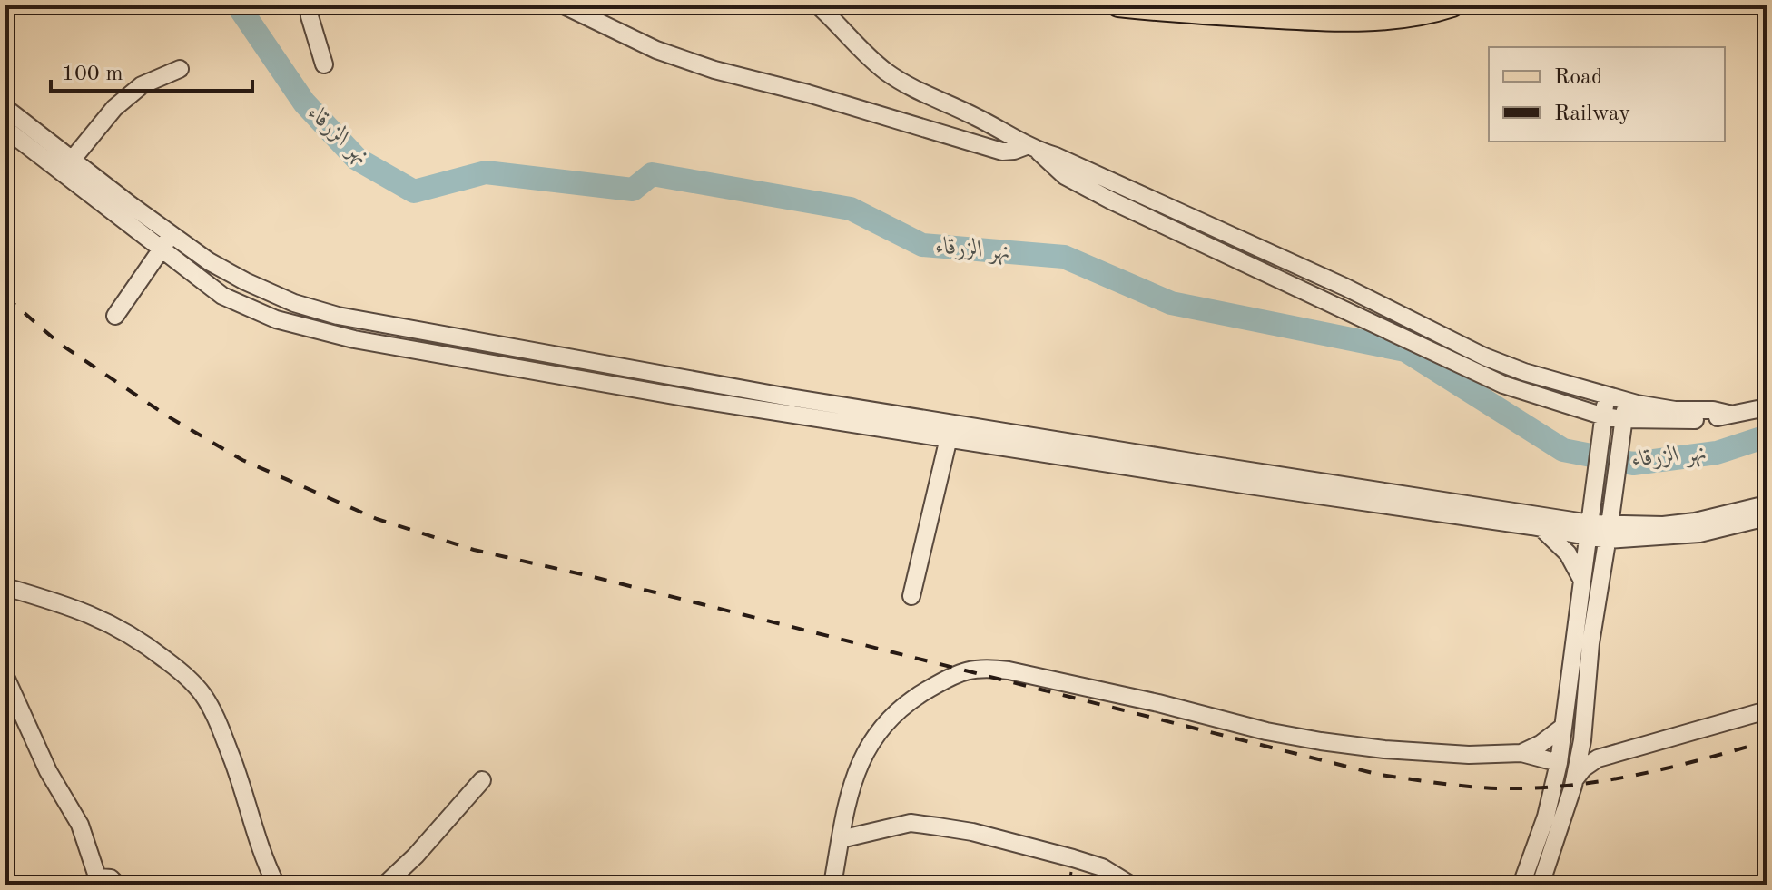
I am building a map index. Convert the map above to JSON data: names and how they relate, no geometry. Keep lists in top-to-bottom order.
{
  "water": ["نهر الزرقاء"],
  "legend": ["Road", "Railway"],
  "scale_bar": "100 m"
}
